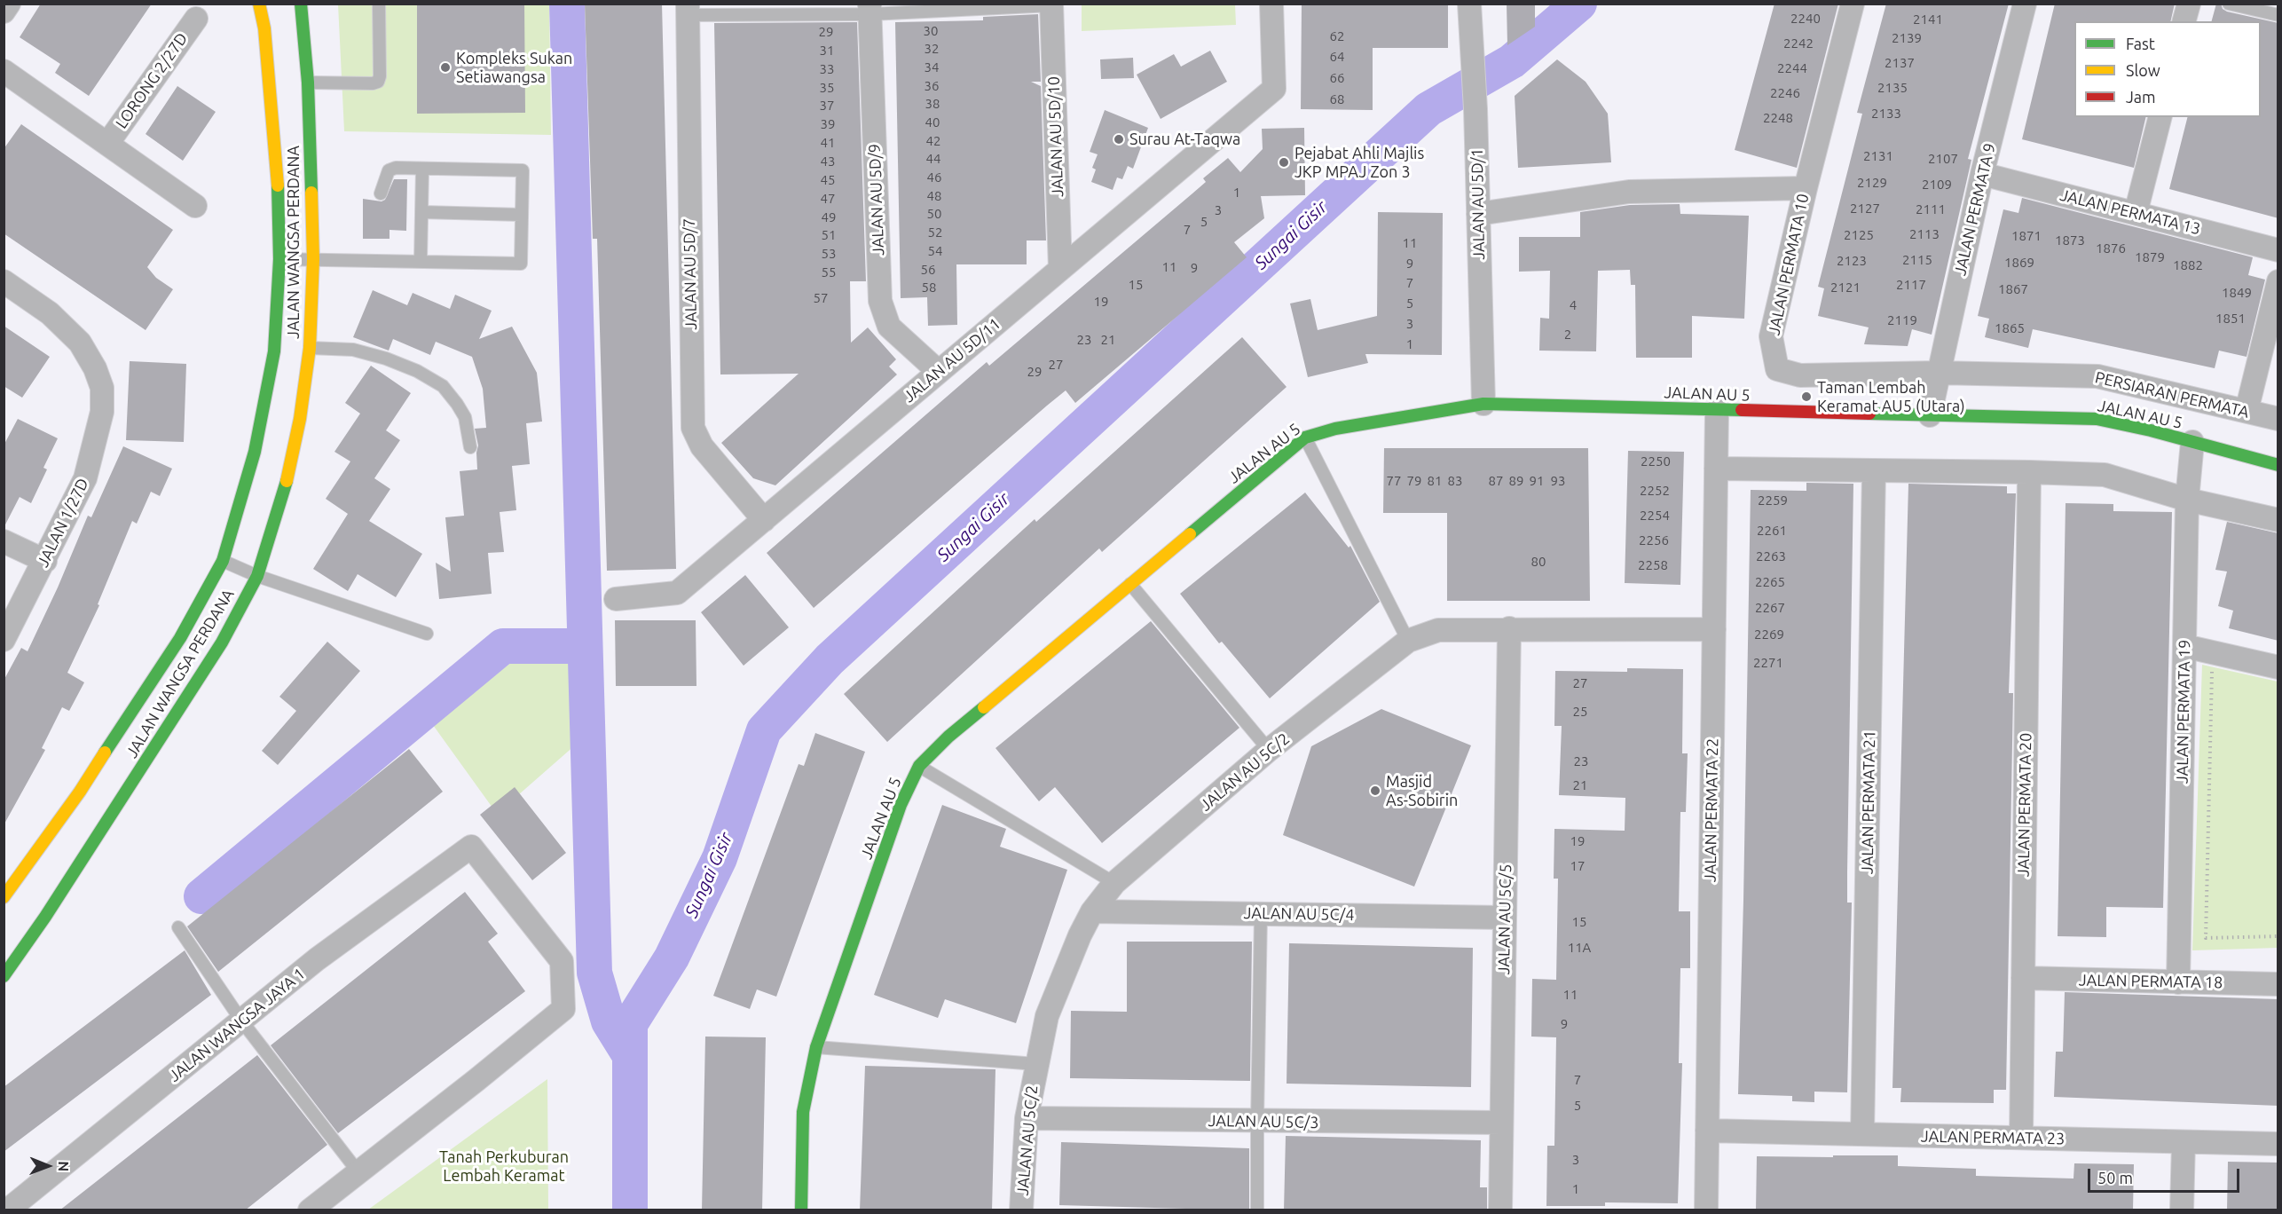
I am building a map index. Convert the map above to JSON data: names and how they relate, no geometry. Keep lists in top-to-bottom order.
{
  "streets": {
    "main road": ["JALAN WANGSA PERDANA", "JALAN AU 5"],
    "street": [
      "LORONG 2/27D",
      "JALAN AU 5D/10",
      "JALAN AU 5D/9",
      "JALAN AU 5D/1",
      "JALAN PERMATA 9",
      "JALAN PERMATA 13",
      "JALAN PERMATA 10",
      "JALAN AU 5D/7",
      "JALAN AU 5D/11",
      "PERSIARAN PERMATA",
      "JALAN 1/27D",
      "JALAN PERMATA 19",
      "JALAN AU 5C/2",
      "JALAN PERMATA 21",
      "JALAN PERMATA 20",
      "JALAN PERMATA 22",
      "JALAN AU 5C/4",
      "JALAN AU 5C/5",
      "JALAN PERMATA 18",
      "JALAN WANGSA JAYA 1",
      "JALAN AU 5C/3",
      "JALAN PERMATA 23"
    ]
  },
  "crossings": [
    ["JALAN AU 5D/10", "JALAN AU 5D/11"],
    ["JALAN AU 5D/9", "JALAN AU 5D/11"],
    ["JALAN AU 5D/1", "JALAN AU 5"],
    ["JALAN PERMATA 9", "JALAN PERMATA 13"],
    ["JALAN PERMATA 9", "JALAN PERMATA 10"],
    ["JALAN PERMATA 9", "JALAN AU 5"],
    ["JALAN PERMATA 9", "PERSIARAN PERMATA"],
    ["JALAN PERMATA 10", "PERSIARAN PERMATA"],
    ["JALAN AU 5D/7", "JALAN AU 5D/11"],
    ["JALAN AU 5", "JALAN PERMATA 19"],
    ["JALAN AU 5", "JALAN PERMATA 22"],
    ["JALAN PERMATA 19", "JALAN PERMATA 18"],
    ["JALAN AU 5C/2", "JALAN PERMATA 22"],
    ["JALAN AU 5C/2", "JALAN AU 5C/4"],
    ["JALAN AU 5C/2", "JALAN AU 5C/5"],
    ["JALAN AU 5C/2", "JALAN AU 5C/3"],
    ["JALAN PERMATA 21", "JALAN PERMATA 23"],
    ["JALAN PERMATA 20", "JALAN PERMATA 18"],
    ["JALAN PERMATA 20", "JALAN PERMATA 23"],
    ["JALAN PERMATA 22", "JALAN PERMATA 23"],
    ["JALAN AU 5C/4", "JALAN AU 5C/5"],
    ["JALAN AU 5C/5", "JALAN AU 5C/3"]
  ],
  "water": ["Sungai Gisir"],
  "parks": ["Tanah Perkuburan Lembah Keramat"],
  "places": [
    "Kompleks Sukan Setiawangsa",
    "Surau At-Taqwa",
    "Pejabat Ahli Majlis JKP MPAJ Zon 3",
    "Taman Lembah Keramat AU5 (Utara)",
    "Masjid As-Sobirin"
  ],
  "house_numbers": [
    "2240",
    "2141",
    "30",
    "29",
    "62",
    "2139",
    "2242",
    "32",
    "31",
    "64",
    "2137",
    "34",
    "2244",
    "33",
    "66",
    "36",
    "35",
    "2135",
    "2246",
    "68",
    "38",
    "37",
    "2133",
    "2248",
    "40",
    "39",
    "42",
    "41",
    "2131",
    "44",
    "2107",
    "43",
    "46",
    "45",
    "2129",
    "2109",
    "1",
    "48",
    "47",
    "2127",
    "2111",
    "3",
    "50",
    "49",
    "5",
    "7",
    "52",
    "2113",
    "51",
    "2125",
    "1871",
    "1873",
    "11",
    "1876",
    "54",
    "53",
    "1879",
    "2115",
    "2123",
    "1869",
    "9",
    "1882",
    "11",
    "9",
    "56",
    "55",
    "7",
    "15",
    "2117",
    "58",
    "2121",
    "1867",
    "1849",
    "57",
    "19",
    "5",
    "4",
    "1851",
    "2119",
    "3",
    "1865",
    "2",
    "23",
    "21",
    "1",
    "27",
    "29",
    "2250",
    "77",
    "79",
    "81",
    "83",
    "87",
    "89",
    "91",
    "93",
    "2252",
    "2259",
    "2254",
    "2261",
    "2256",
    "2263",
    "80",
    "2258",
    "2265",
    "2267",
    "2269",
    "2271",
    "27",
    "25",
    "23",
    "21",
    "19",
    "17",
    "15",
    "11A",
    "11",
    "9",
    "7",
    "5",
    "3",
    "1"
  ],
  "legend": ["Fast", "Slow", "Jam"],
  "scale_bar": "50 m",
  "north": "right"
}
